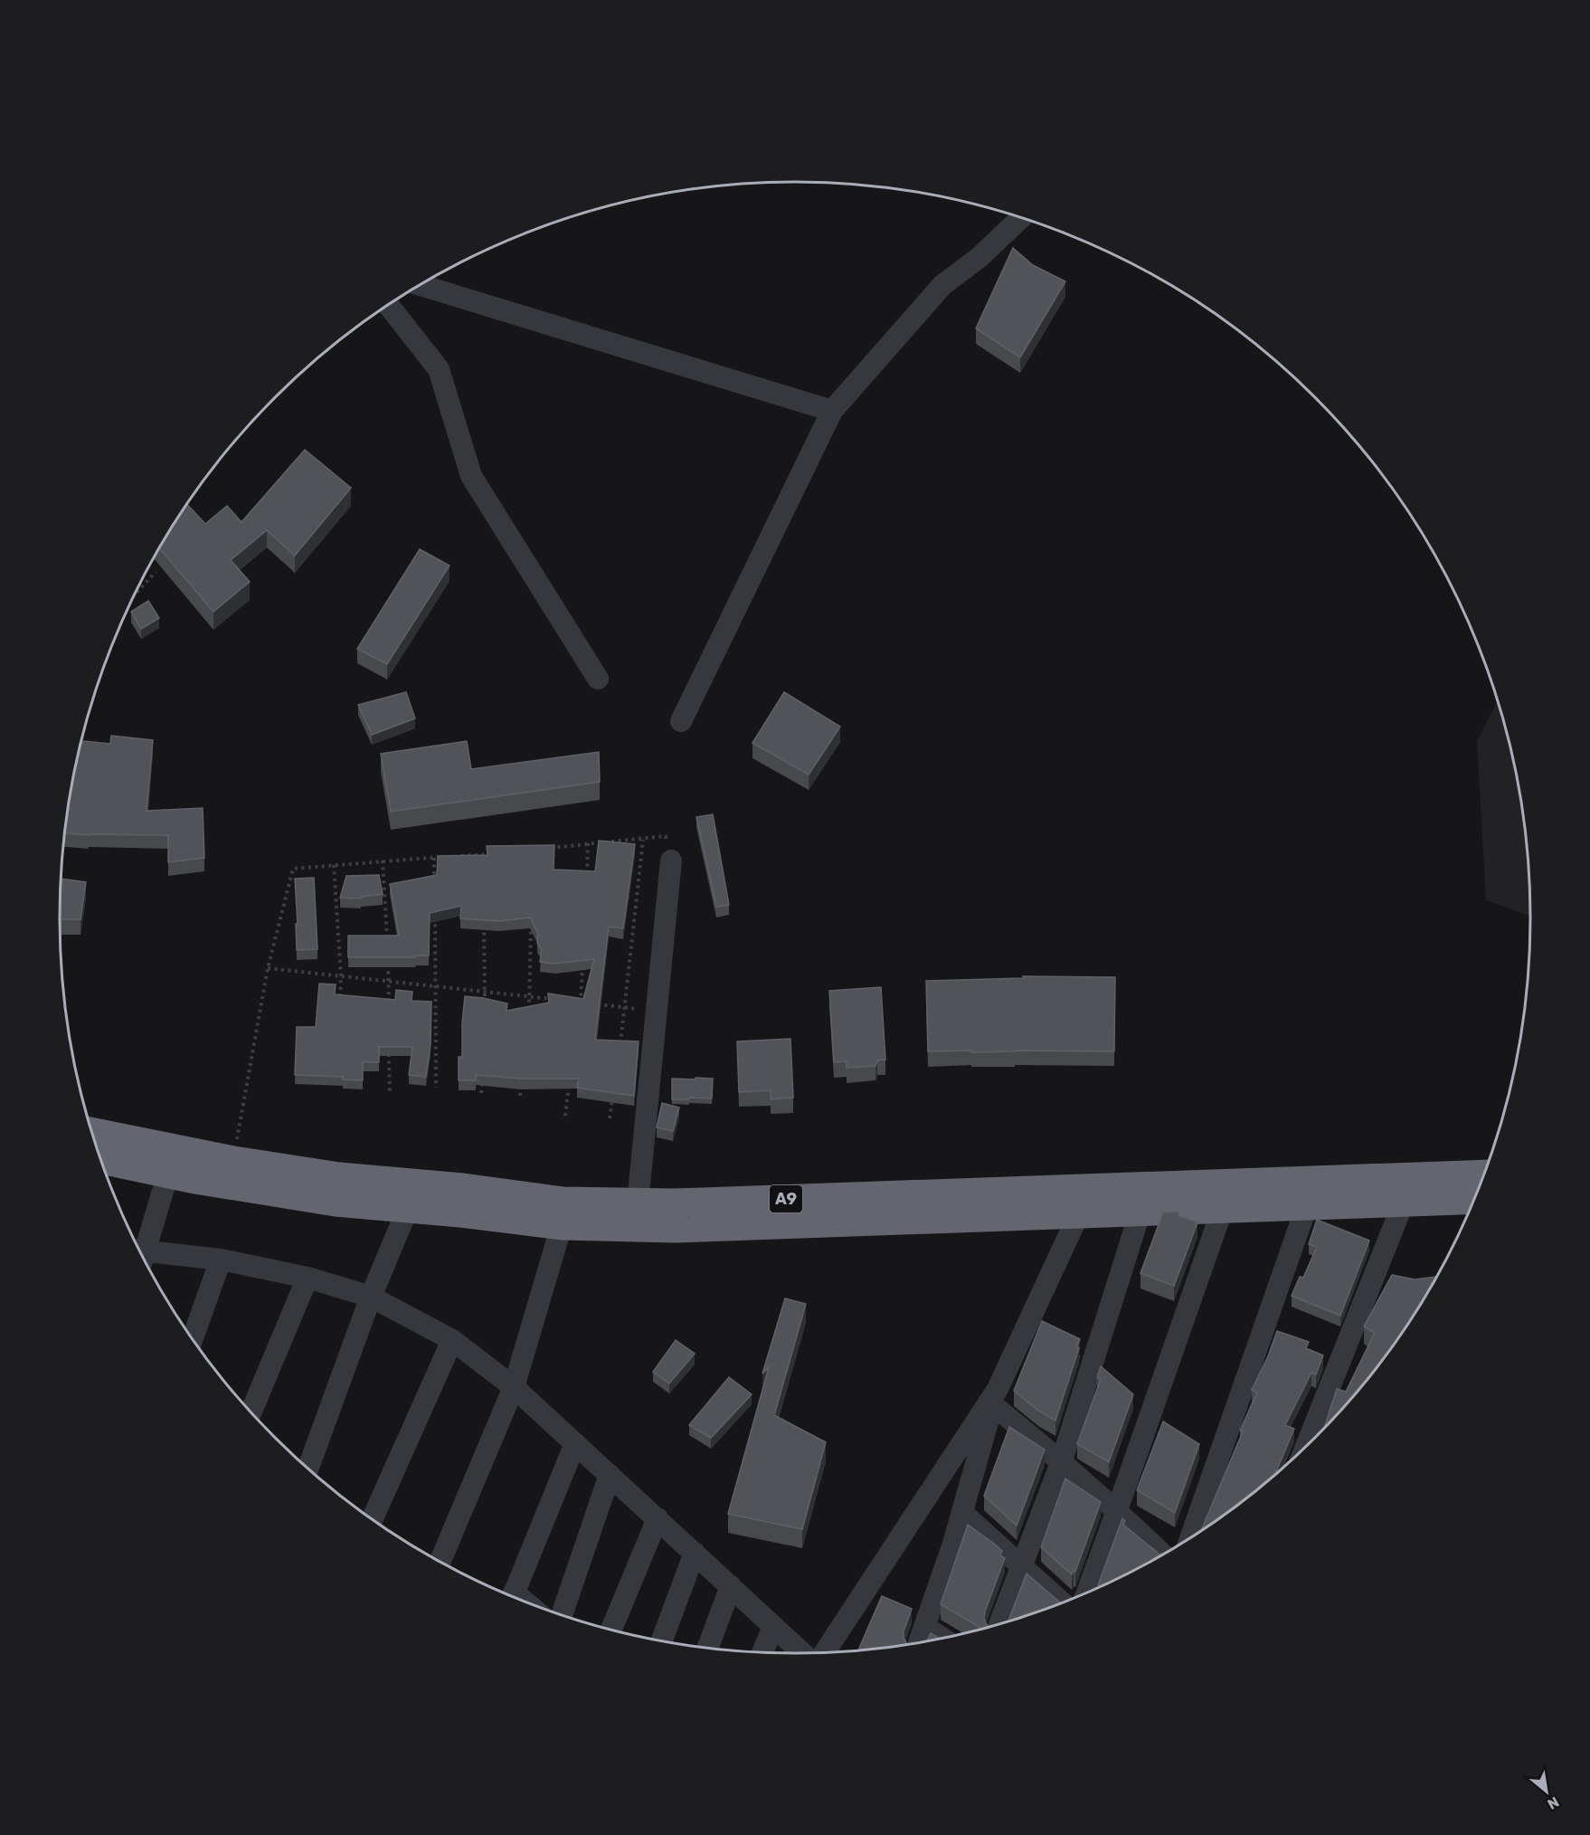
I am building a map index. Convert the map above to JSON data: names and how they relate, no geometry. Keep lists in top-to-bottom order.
{
  "streets": {
    "highway": ["A9"]
  },
  "north": "bottom right"
}
